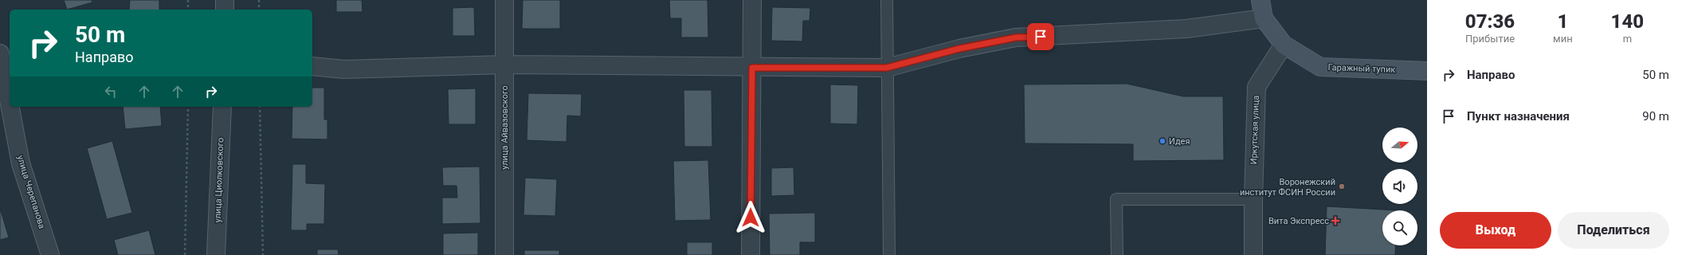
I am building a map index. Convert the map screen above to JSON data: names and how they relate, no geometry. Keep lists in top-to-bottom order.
{
  "streets": {
    "street": [
      "Гаражный тупик",
      "улица Айвазовского",
      "Иркутская улица",
      "улица Циолковского",
      "улица Черепанова"
    ]
  },
  "crossings": [
    ["Гаражный тупик", "Иркутская улица"]
  ],
  "places": {
    "other": ["Идея", "Воронежский институт ФСИН России"],
    "health": ["Вита Экспресс"]
  },
  "north": "right",
  "page": {
    "eta": [
      "07:36",
      "Прибытие",
      "1",
      "мин",
      "140",
      "m"
    ],
    "turn": ["50 m", "Направо"],
    "list": [
      {
        "name": "Направо",
        "value": "50 m"
      },
      {
        "name": "Пункт назначения",
        "value": "90 m"
      }
    ],
    "buttons": ["Выход", "Поделиться"]
  }
}
